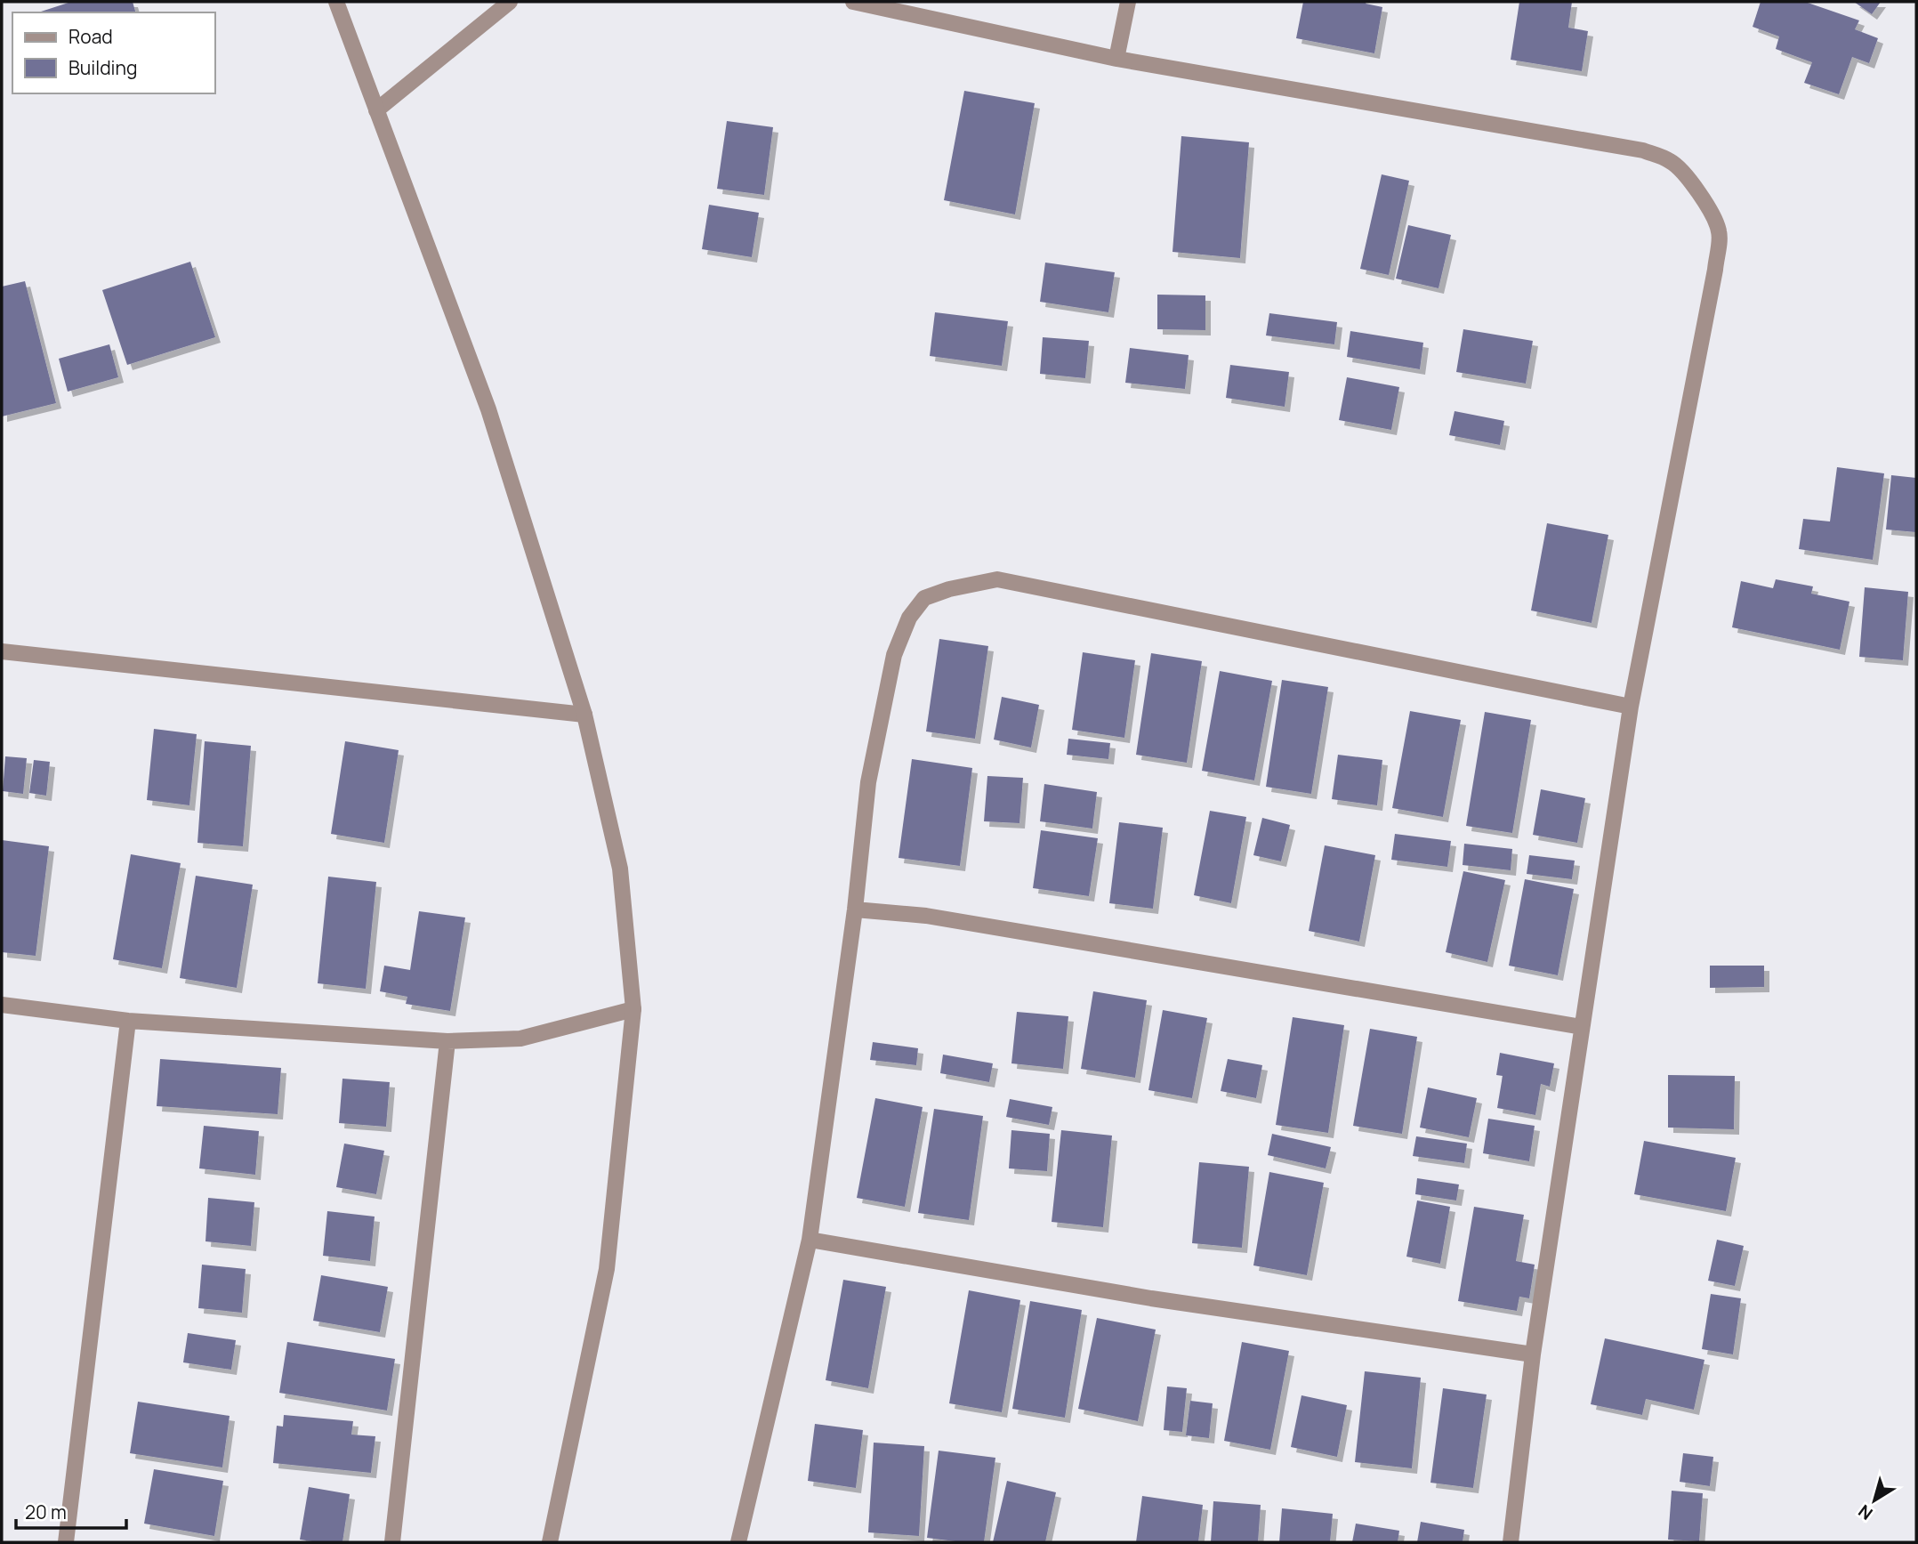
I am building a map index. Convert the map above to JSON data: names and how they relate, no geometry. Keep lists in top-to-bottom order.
{
  "legend": ["Road", "Building"],
  "scale_bar": "20 m",
  "north": "bottom left"
}
